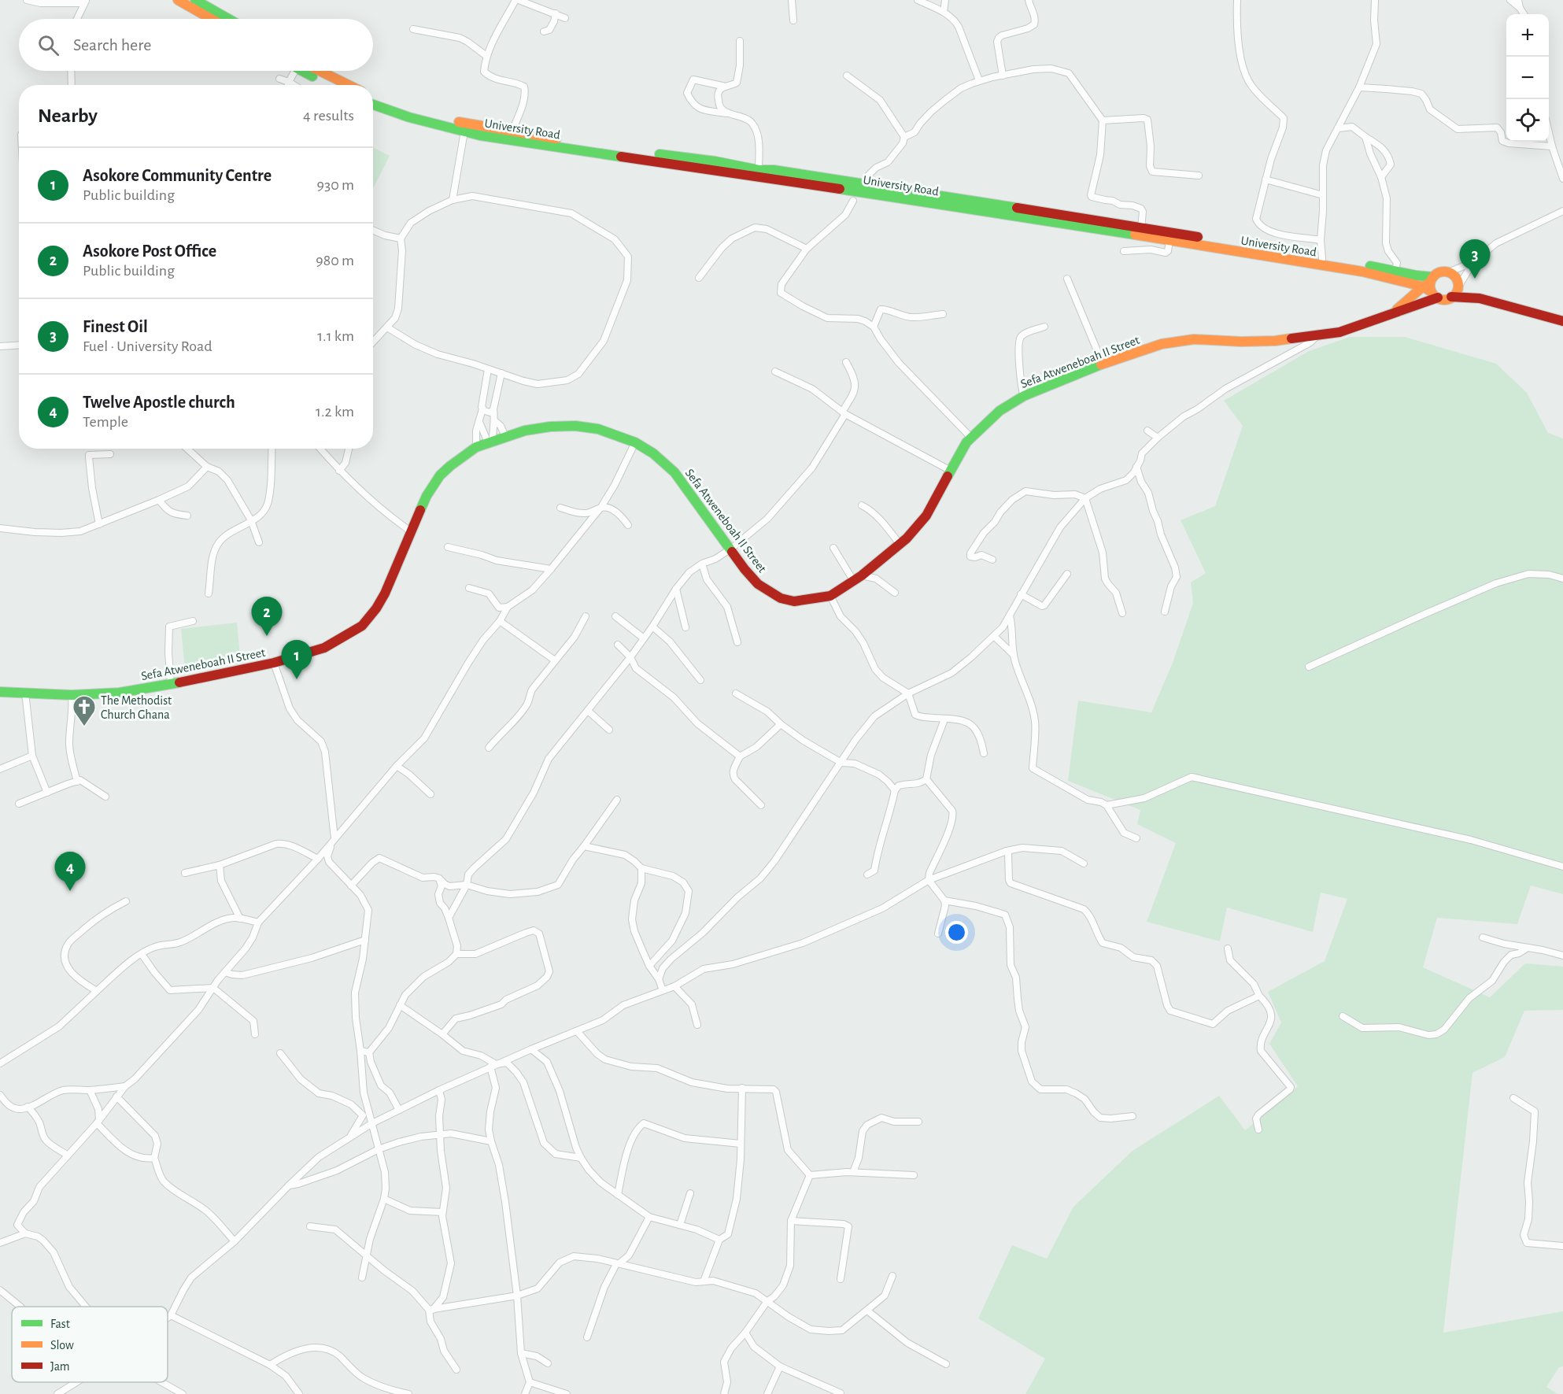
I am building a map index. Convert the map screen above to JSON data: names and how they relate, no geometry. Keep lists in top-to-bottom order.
{
  "streets": {
    "main road": ["University Road", "Sefa Atweneboah II Street"]
  },
  "crossings": [
    ["University Road", "Sefa Atweneboah II Street"]
  ],
  "places": {
    "church": ["The Methodist Church Ghana"]
  },
  "legend": ["Fast", "Slow", "Jam"],
  "page": {
    "map_buttons": ["+", "−"],
    "search": "Search here",
    "heading": ["Nearby", "4 results"],
    "list": [
      {
        "mark": "1",
        "name": "Asokore Community Centre",
        "note": "Public building",
        "value": "930 m"
      },
      {
        "mark": "2",
        "name": "Asokore Post Office",
        "note": "Public building",
        "value": "980 m"
      },
      {
        "mark": "3",
        "name": "Finest Oil",
        "note": "Fuel · University Road",
        "value": "1.1 km"
      },
      {
        "mark": "4",
        "name": "Twelve Apostle church",
        "note": "Temple",
        "value": "1.2 km"
      }
    ],
    "pins": [
      "3",
      "2",
      "1",
      "4"
    ]
  }
}
